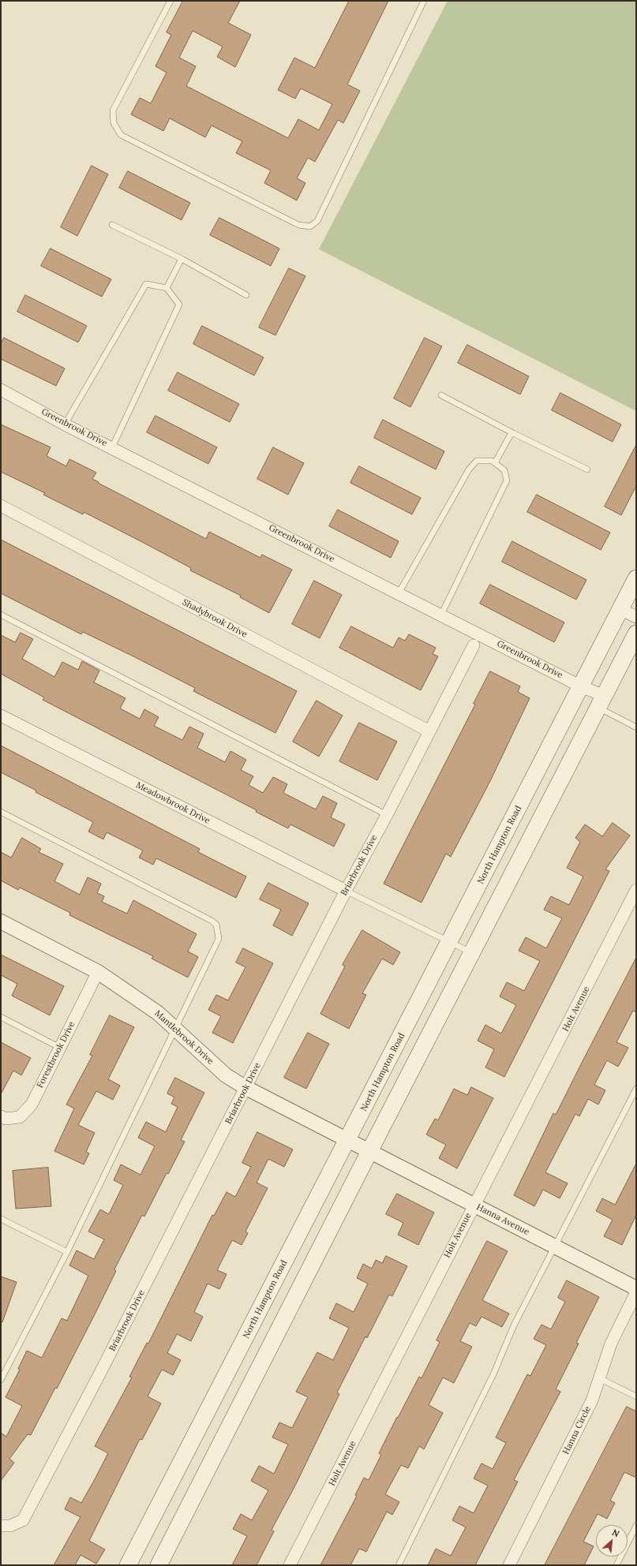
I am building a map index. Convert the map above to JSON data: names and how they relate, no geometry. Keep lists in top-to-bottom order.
{
  "streets": {
    "main road": ["North Hampton Road"],
    "street": [
      "Greenbrook Drive",
      "Shadybrook Drive",
      "Meadowbrook Drive",
      "Briarbrook Drive",
      "Holt Avenue",
      "Mantlebrook Drive",
      "Forestbrook Drive",
      "Hanna Avenue",
      "Hanna Circle"
    ]
  },
  "crossings": [
    ["Greenbrook Drive", "North Hampton Road"],
    ["Shadybrook Drive", "Briarbrook Drive"],
    ["Meadowbrook Drive", "Briarbrook Drive"],
    ["North Hampton Road", "Mantlebrook Drive"],
    ["Briarbrook Drive", "Mantlebrook Drive"],
    ["Holt Avenue", "Hanna Avenue"],
    ["Mantlebrook Drive", "Forestbrook Drive"],
    ["Mantlebrook Drive", "Hanna Avenue"]
  ],
  "north": "top right"
}
